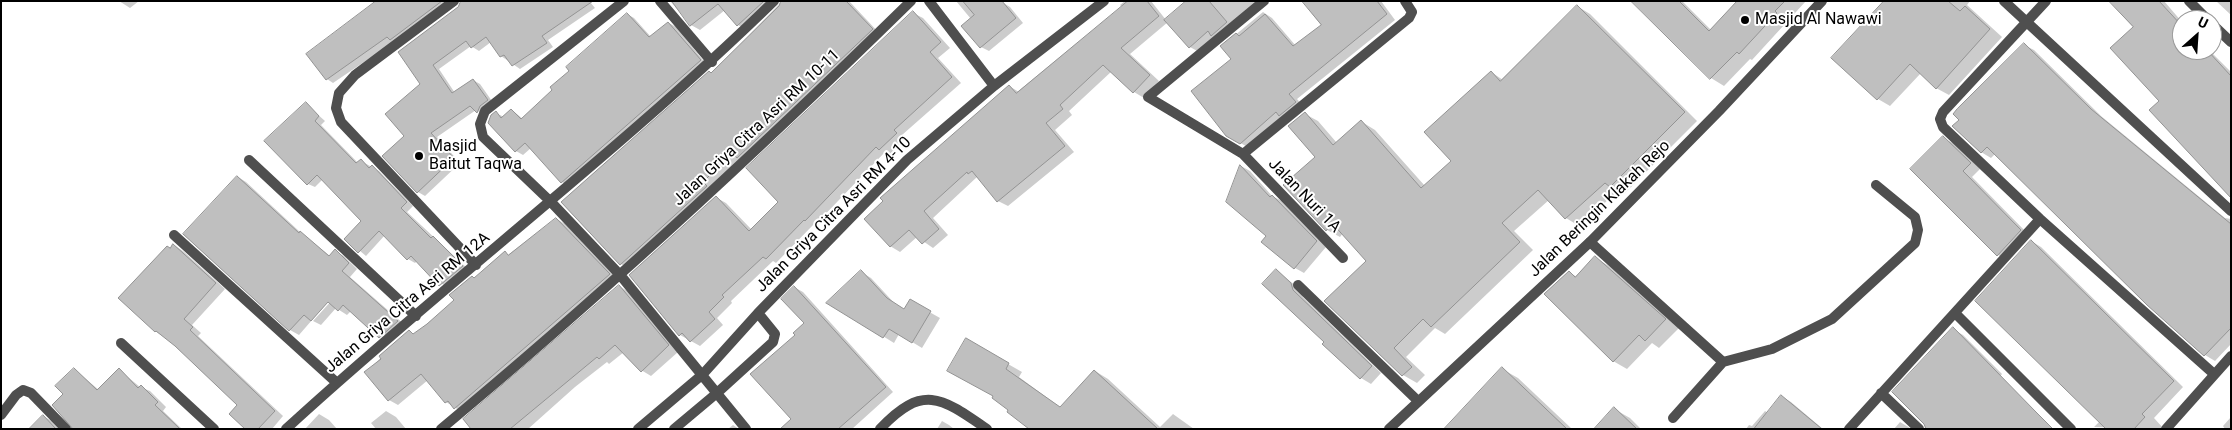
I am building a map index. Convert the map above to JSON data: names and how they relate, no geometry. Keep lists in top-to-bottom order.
{
  "streets": {
    "street": [
      "Jalan Griya Citra Asri RM 10-11",
      "Jalan Nuri 1A",
      "Jalan Beringin Klakah Rejo",
      "Jalan Griya Citra Asri RM 4-10",
      "Jalan Griya Citra Asri RM 12A"
    ]
  },
  "places": ["Masjid Al Nawawi", "Masjid Baitut Taqwa"],
  "north": "top right"
}
